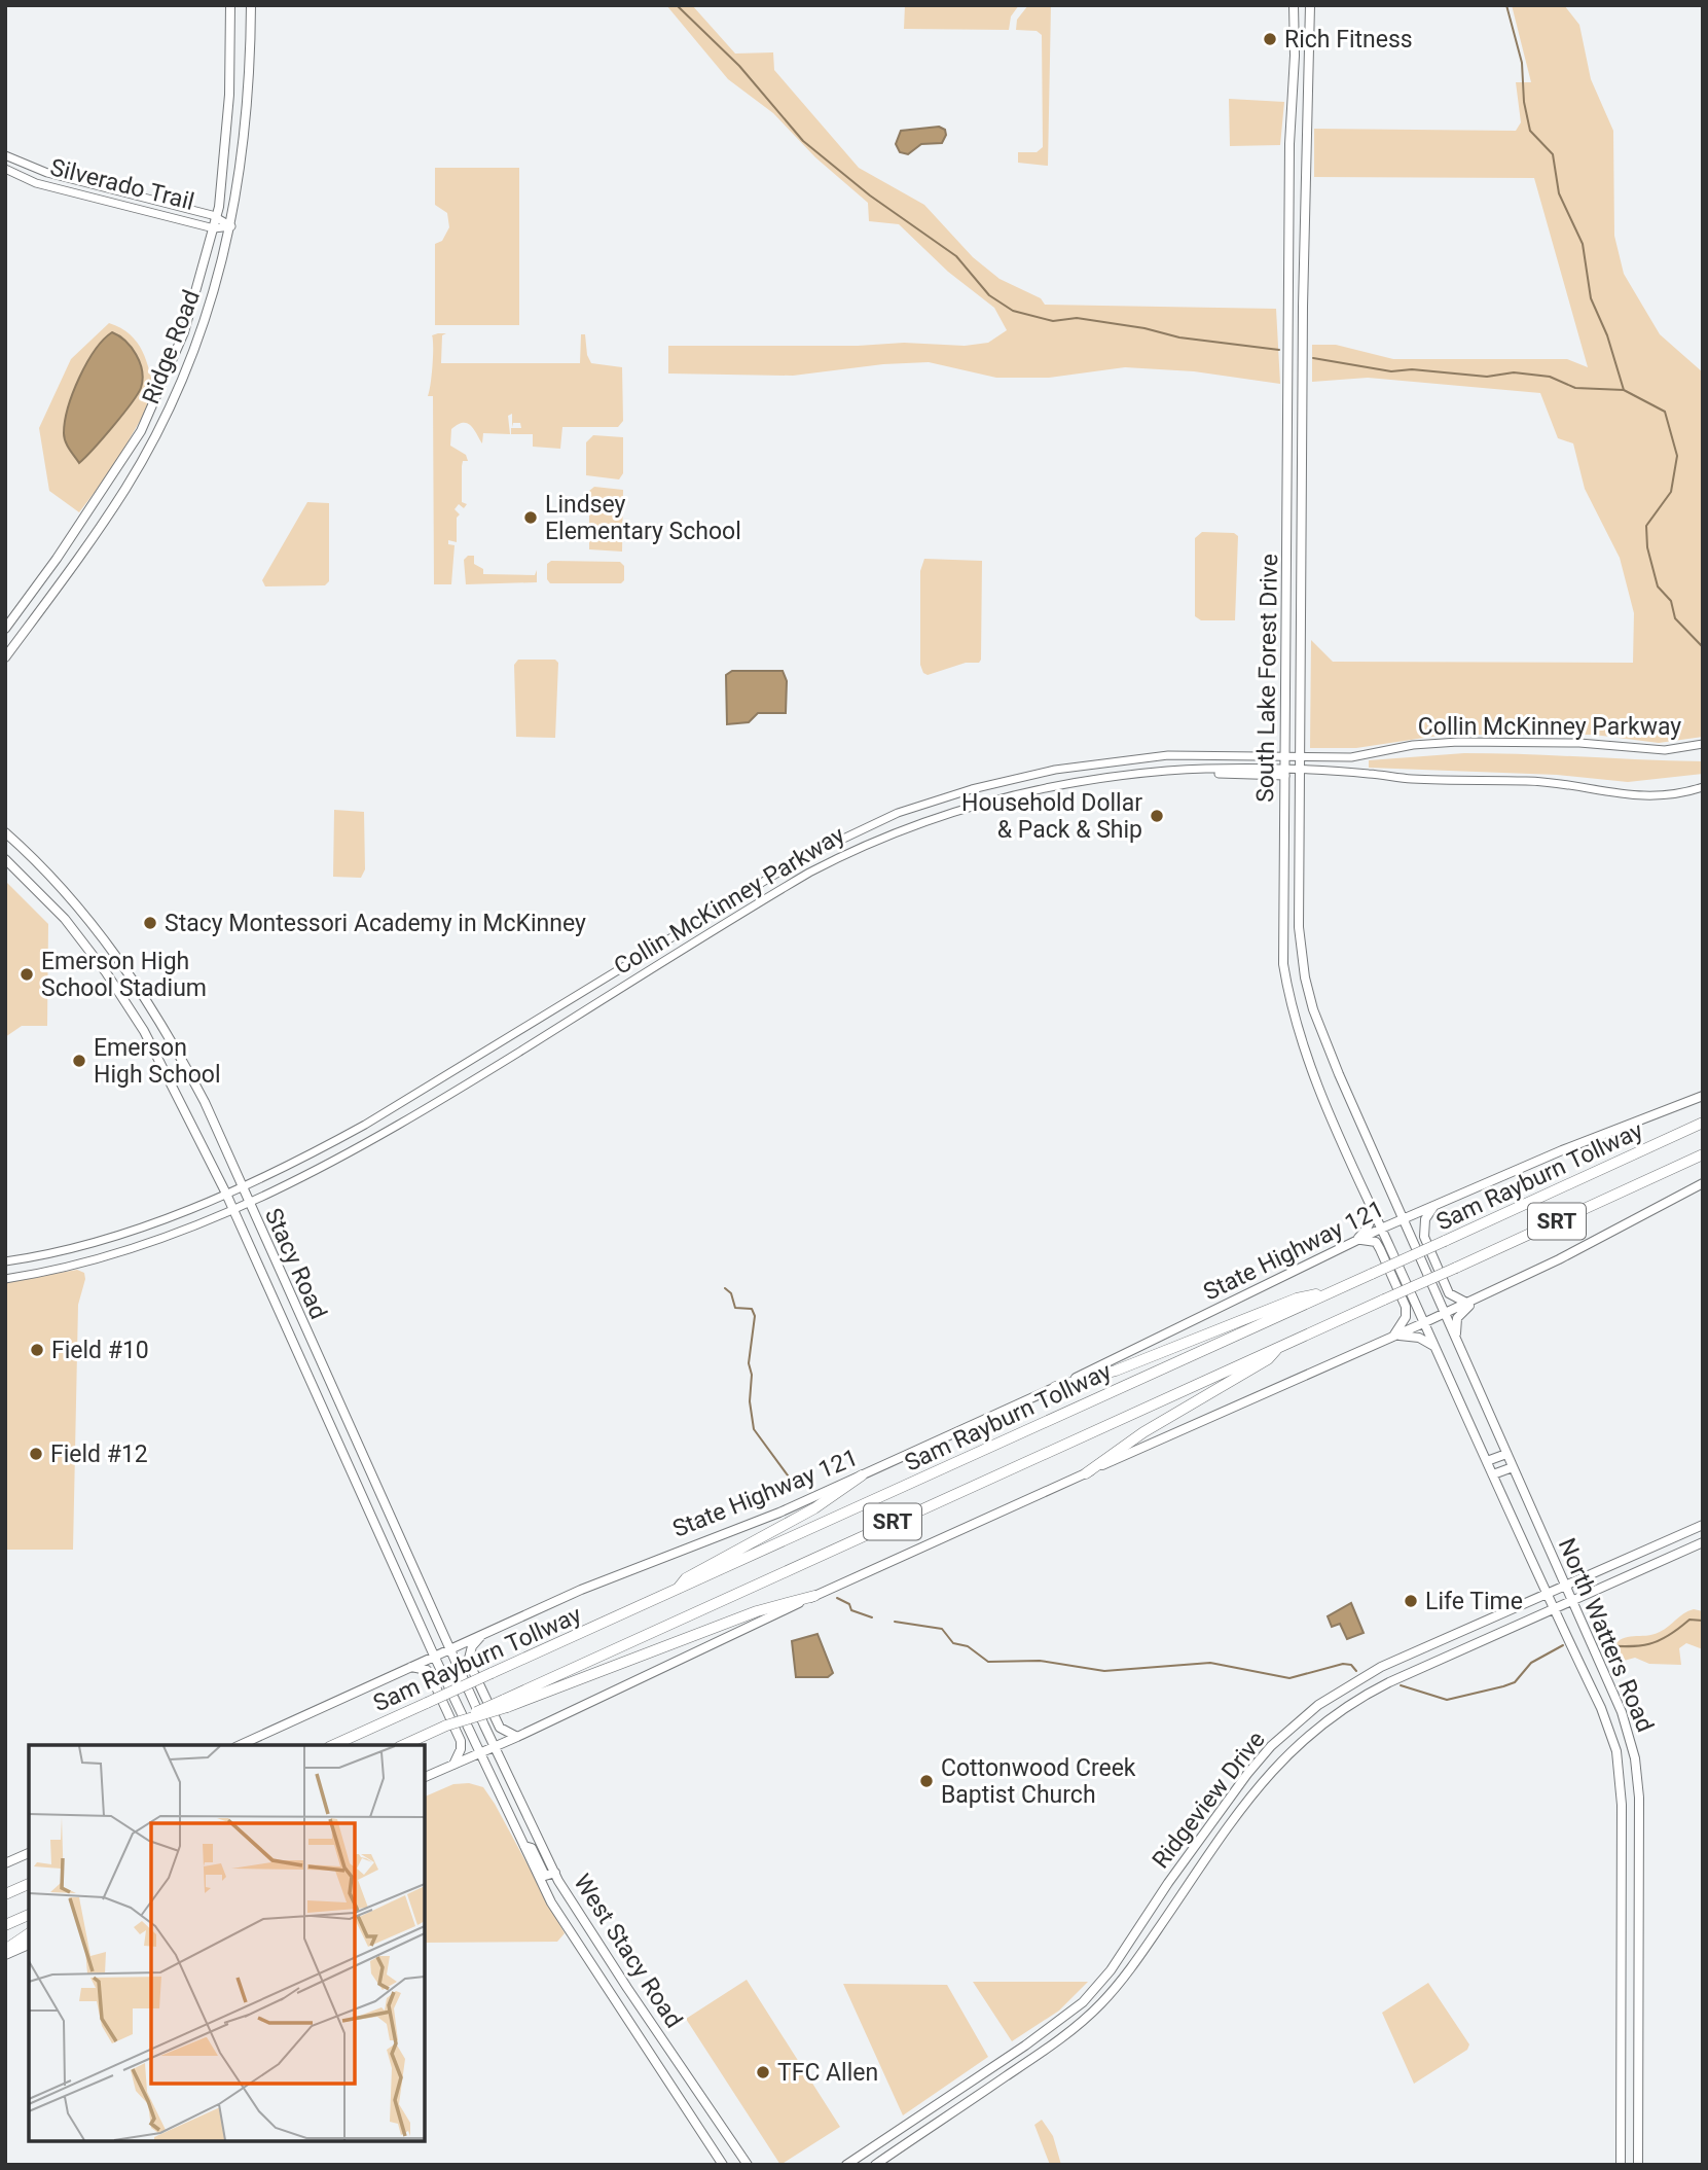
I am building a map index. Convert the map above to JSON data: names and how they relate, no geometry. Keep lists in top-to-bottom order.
{
  "streets": {
    "highway": ["Sam Rayburn Tollway", "SRT"],
    "main road": [
      "Ridge Road",
      "South Lake Forest Drive",
      "State Highway 121",
      "Stacy Road",
      "North Watters Road",
      "Ridgeview Drive",
      "West Stacy Road"
    ],
    "street": ["Silverado Trail", "Collin McKinney Parkway"]
  },
  "crossings": [
    ["Silverado Trail", "Ridge Road"],
    ["South Lake Forest Drive", "Collin McKinney Parkway"],
    ["South Lake Forest Drive", "State Highway 121"],
    ["South Lake Forest Drive", "North Watters Road"],
    ["Collin McKinney Parkway", "Stacy Road"],
    ["State Highway 121", "Stacy Road"],
    ["Stacy Road", "West Stacy Road"],
    ["North Watters Road", "Ridgeview Drive"]
  ],
  "places": [
    "Rich Fitness",
    "Lindsey Elementary School",
    "Household Dollar & Pack & Ship",
    "Stacy Montessori Academy in McKinney",
    "Emerson High School Stadium",
    "Emerson High School",
    "Field #10",
    "Field #12",
    "Life Time",
    "Cottonwood Creek Baptist Church",
    "TFC Allen"
  ]
}
